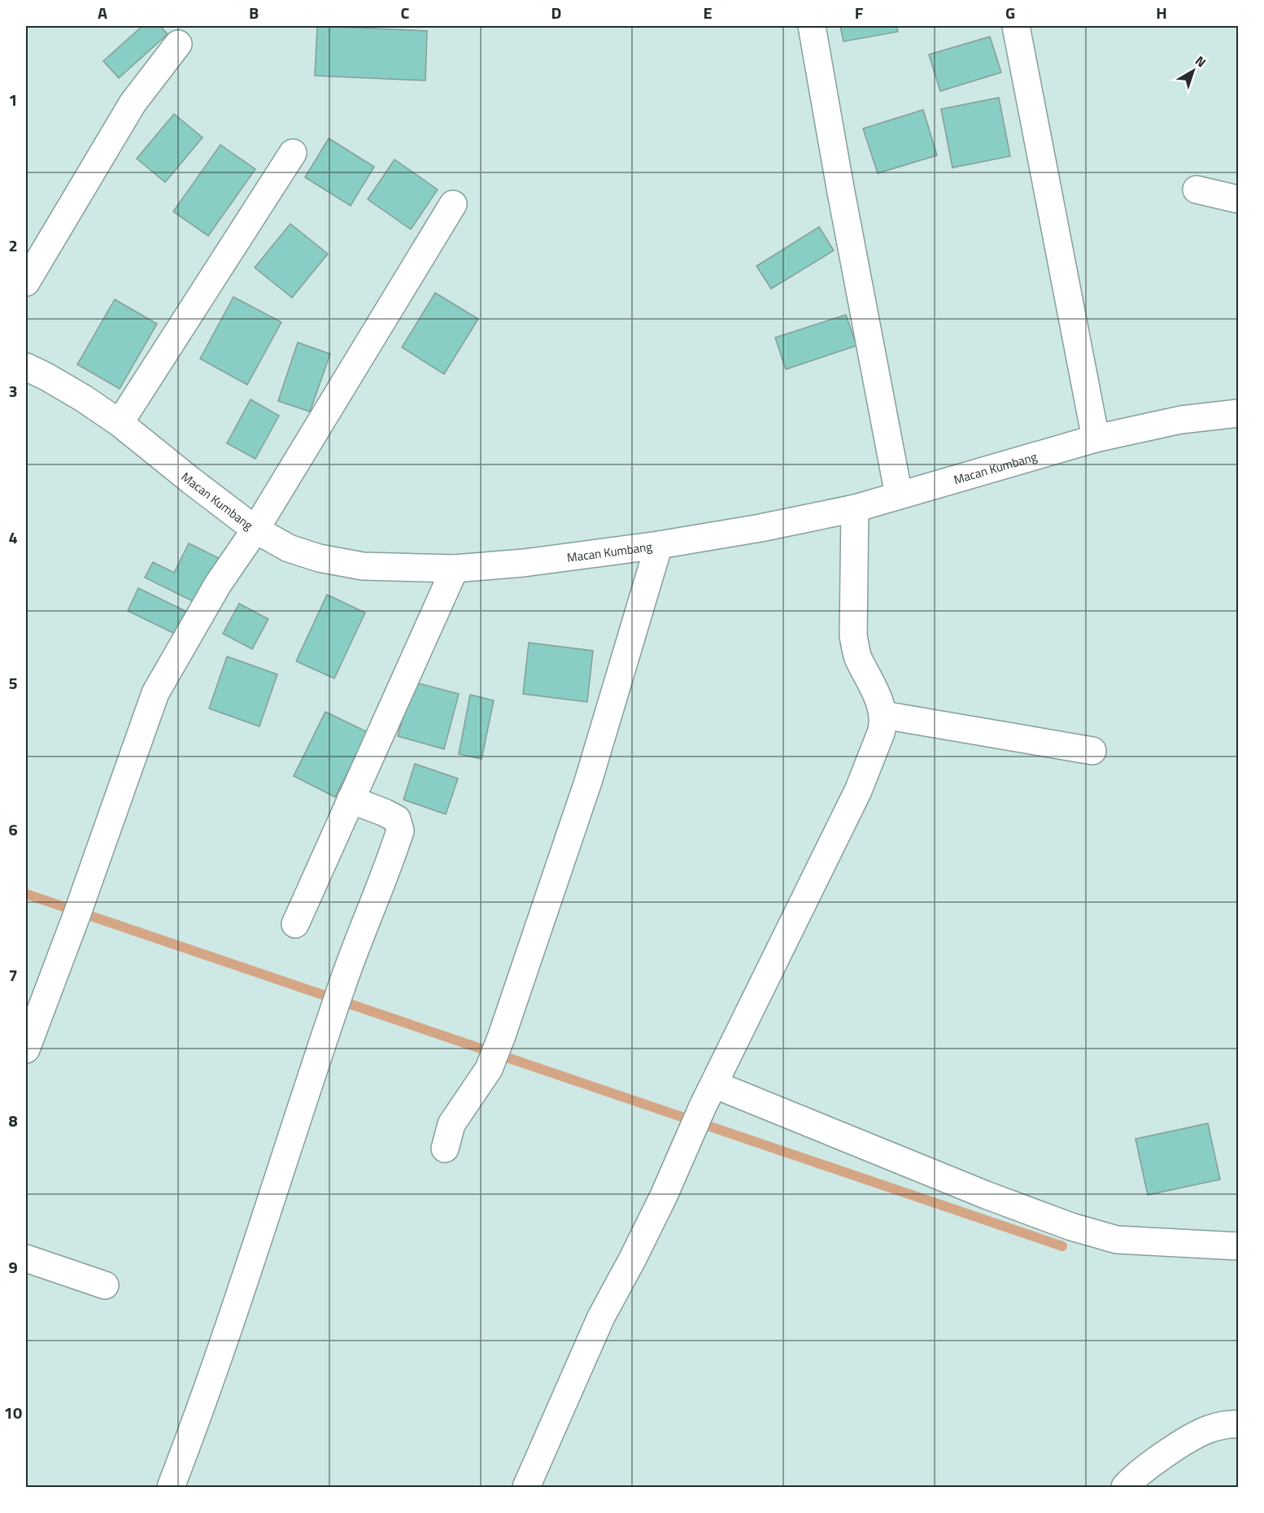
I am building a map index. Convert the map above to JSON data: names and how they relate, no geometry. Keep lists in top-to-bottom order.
{
  "streets": {
    "street": ["Macan Kumbang"]
  },
  "north": "top right",
  "grid": {
    "columns": [
      "A",
      "B",
      "C",
      "D",
      "E",
      "F",
      "G",
      "H"
    ],
    "rows": [
      "1",
      "2",
      "3",
      "4",
      "5",
      "6",
      "7",
      "8",
      "9",
      "10"
    ]
  }
}
